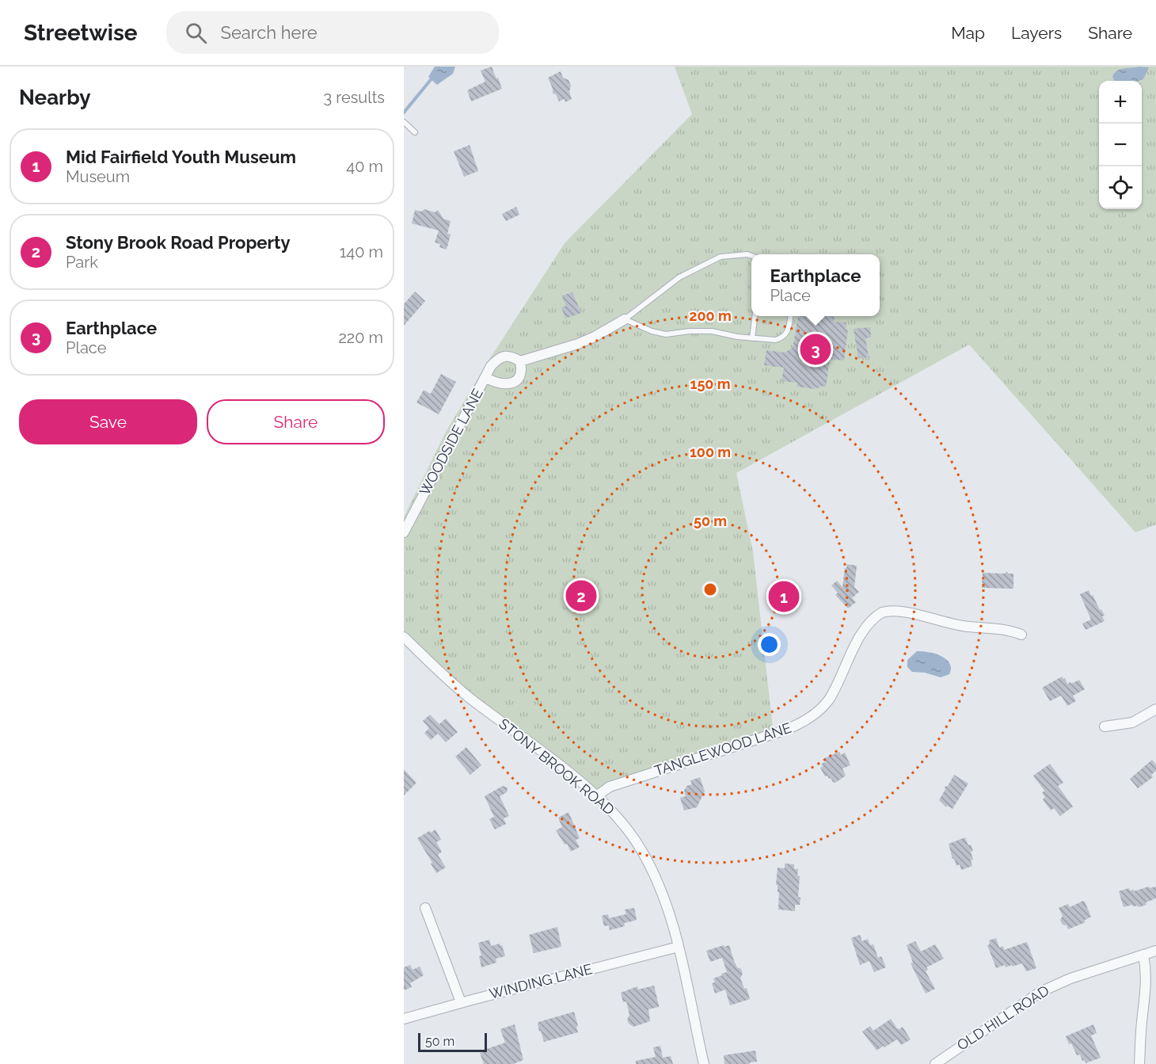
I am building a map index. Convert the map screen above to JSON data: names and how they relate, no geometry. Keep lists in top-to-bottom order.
{
  "streets": {
    "street": [
      "WOODSIDE LANE",
      "TANGLEWOOD LANE",
      "STONY BROOK ROAD",
      "WINDING LANE",
      "OLD HILL ROAD"
    ]
  },
  "crossings": [
    ["TANGLEWOOD LANE", "STONY BROOK ROAD"],
    ["STONY BROOK ROAD", "WINDING LANE"]
  ],
  "scale_bar": "50 m",
  "page": {
    "header": "Streetwise",
    "search": "Search here",
    "nav": ["Map", "Layers", "Share"],
    "heading": ["Nearby", "3 results"],
    "map_buttons": ["+", "−"],
    "list": [
      {
        "mark": "1",
        "name": "Mid Fairfield Youth Museum",
        "note": "Museum",
        "value": "40 m"
      },
      {
        "mark": "2",
        "name": "Stony Brook Road Property",
        "note": "Park",
        "value": "140 m"
      },
      {
        "mark": "3",
        "name": "Earthplace",
        "note": "Place",
        "value": "220 m"
      }
    ],
    "popup": ["Earthplace", "Place"],
    "pins": ["3", "2", "1"],
    "buttons": ["Save", "Share"],
    "scale": "50 m"
  },
  "rings": [
    "200 m",
    "150 m",
    "100 m",
    "50 m"
  ]
}
